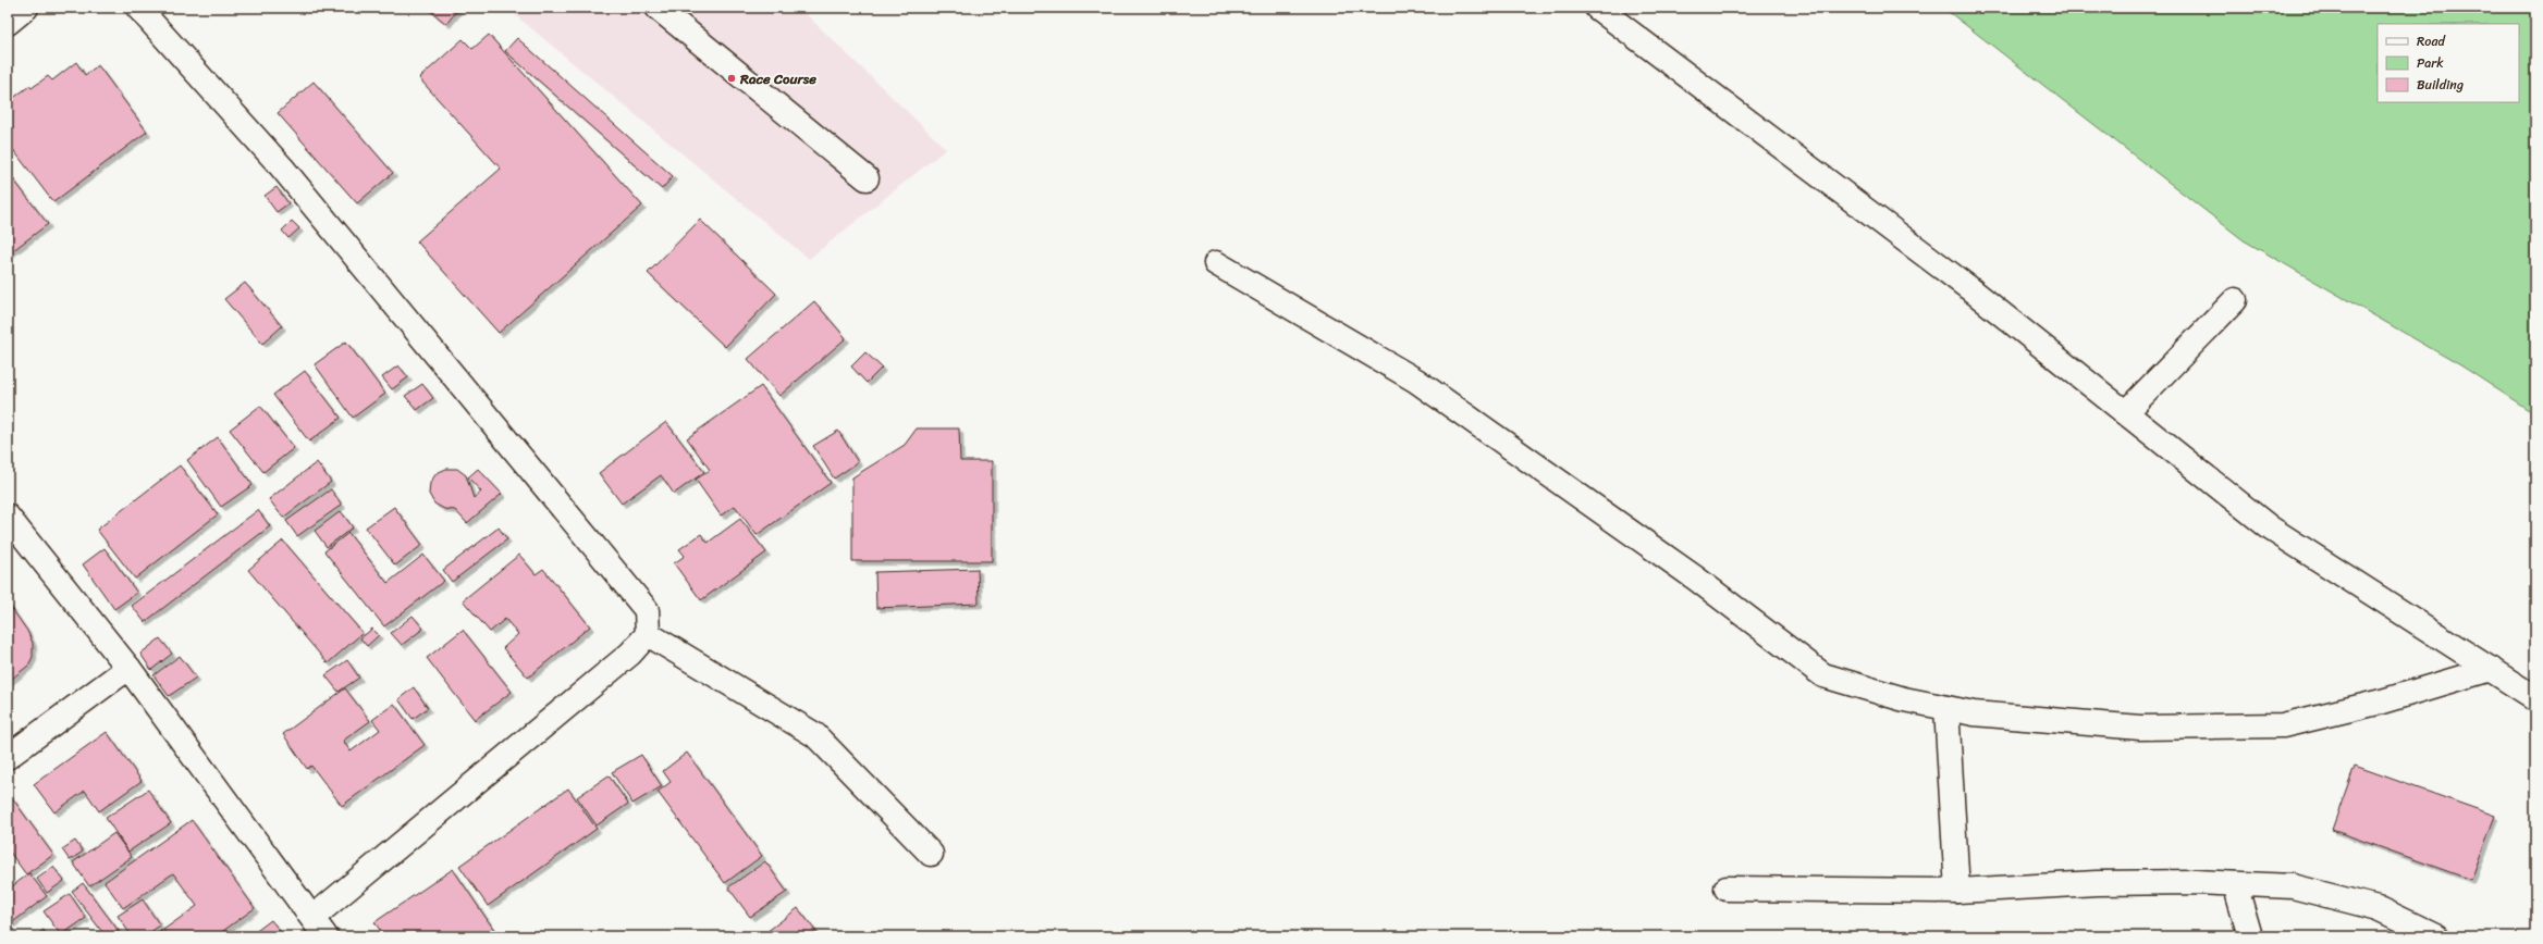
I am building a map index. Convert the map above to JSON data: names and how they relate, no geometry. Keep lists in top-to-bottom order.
{
  "places": ["Race Course"],
  "legend": ["Road", "Park", "Building"]
}
